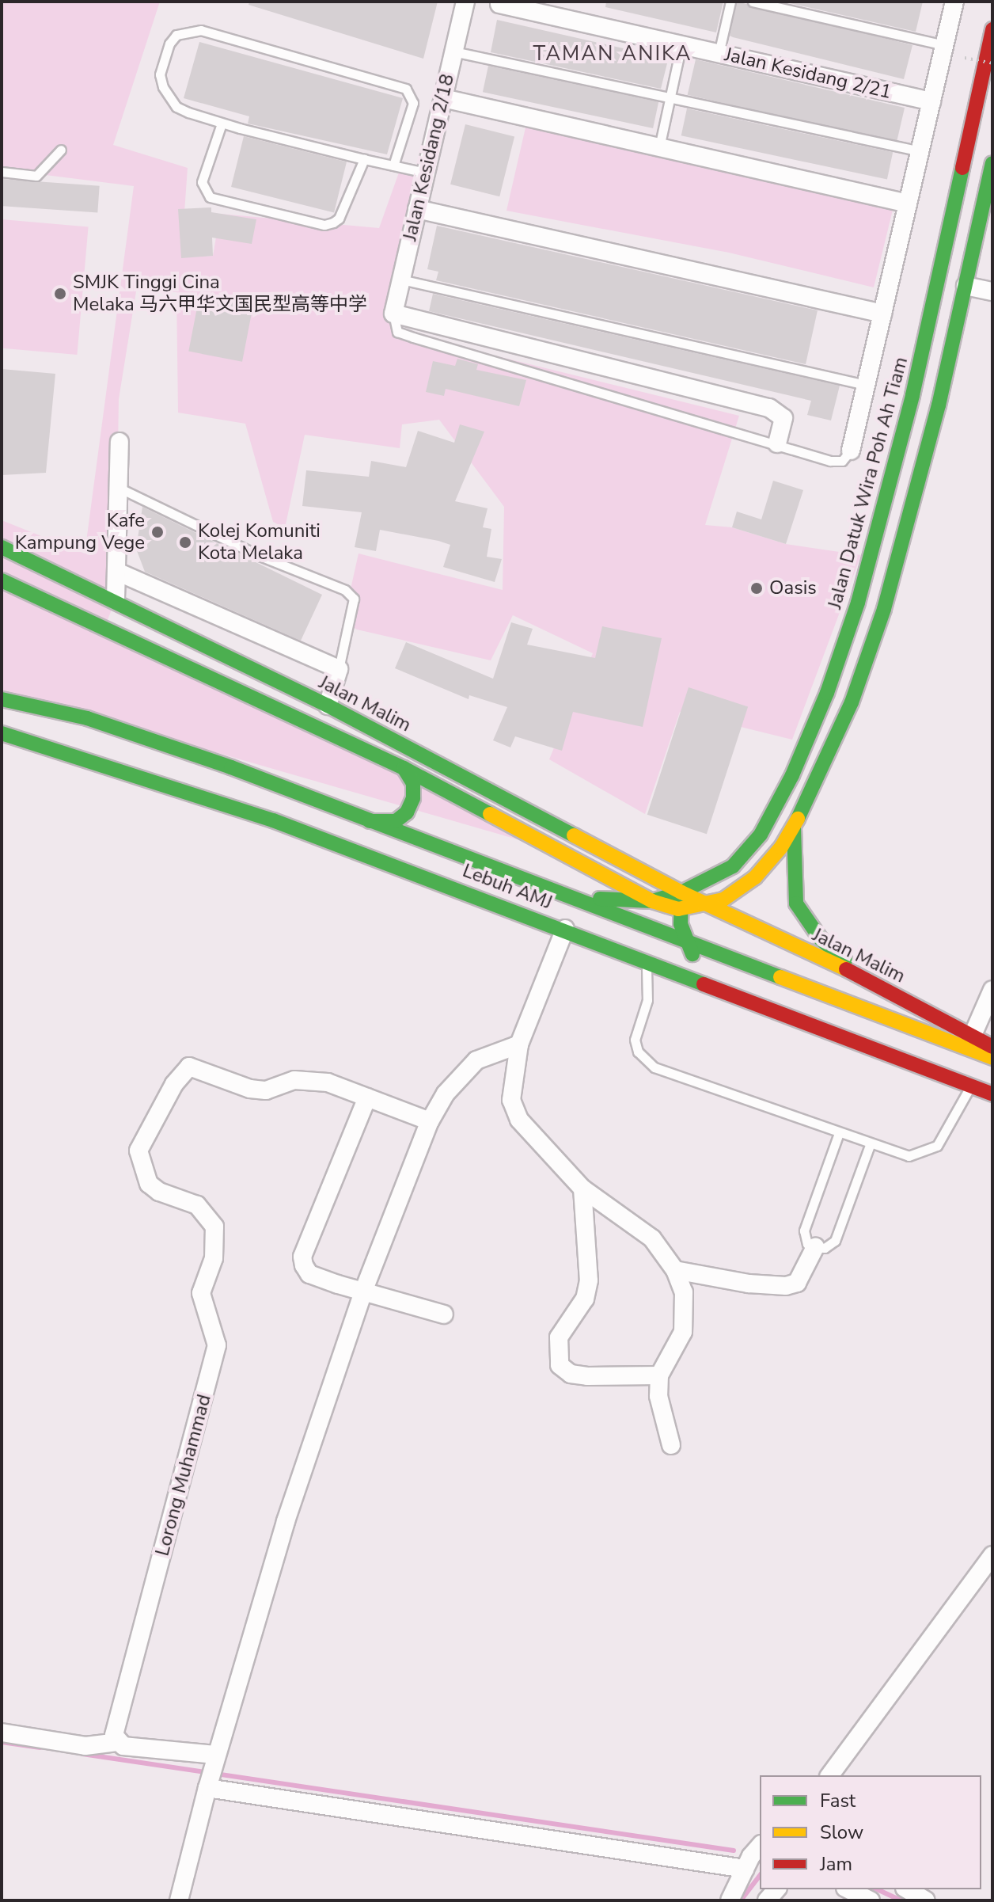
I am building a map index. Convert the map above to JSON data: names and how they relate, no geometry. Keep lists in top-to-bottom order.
{
  "streets": {
    "main road": ["Jalan Datuk Wira Poh Ah Tiam", "Jalan Malim", "Lebuh AMJ"],
    "street": ["Jalan Kesidang 2/21", "Jalan Kesidang 2/18", "Lorong Muhammad"]
  },
  "crossings": [
    ["Jalan Datuk Wira Poh Ah Tiam", "Jalan Malim"]
  ],
  "districts": ["TAMAN ANIKA"],
  "places": [
    "SMJK Tinggi Cina Melaka 马六甲华文国民型高等中学",
    "Kafe Kampung Vege",
    "Kolej Komuniti Kota Melaka",
    "Oasis"
  ],
  "legend": ["Fast", "Slow", "Jam"]
}
